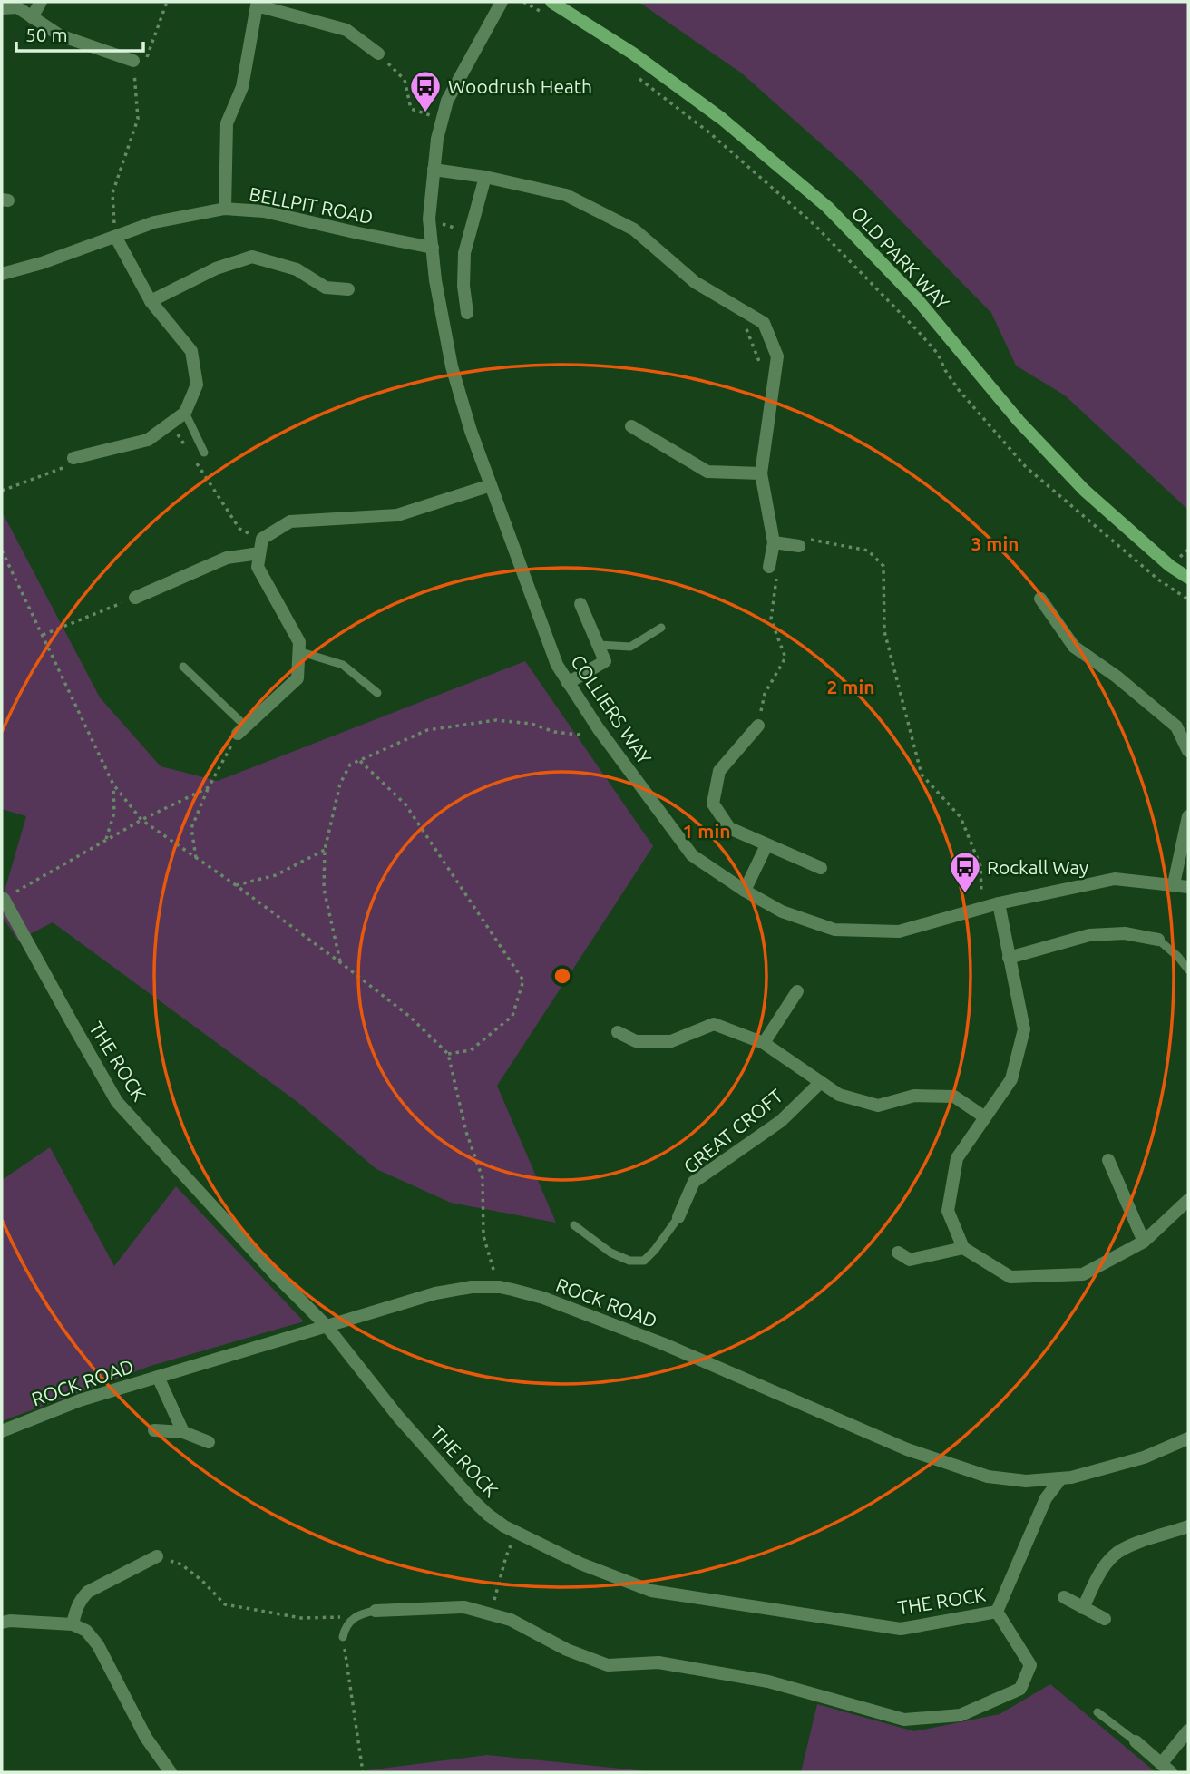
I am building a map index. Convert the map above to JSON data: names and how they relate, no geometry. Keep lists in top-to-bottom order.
{
  "streets": {
    "main road": ["OLD PARK WAY"],
    "street": [
      "BELLPIT ROAD",
      "COLLIERS WAY",
      "THE ROCK",
      "GREAT CROFT",
      "ROCK ROAD"
    ]
  },
  "crossings": [
    ["BELLPIT ROAD", "COLLIERS WAY"],
    ["THE ROCK", "ROCK ROAD"]
  ],
  "places": {
    "bus stop": ["Woodrush Heath", "Rockall Way"]
  },
  "scale_bar": "50 m",
  "rings": ["3 min", "2 min", "1 min"]
}
